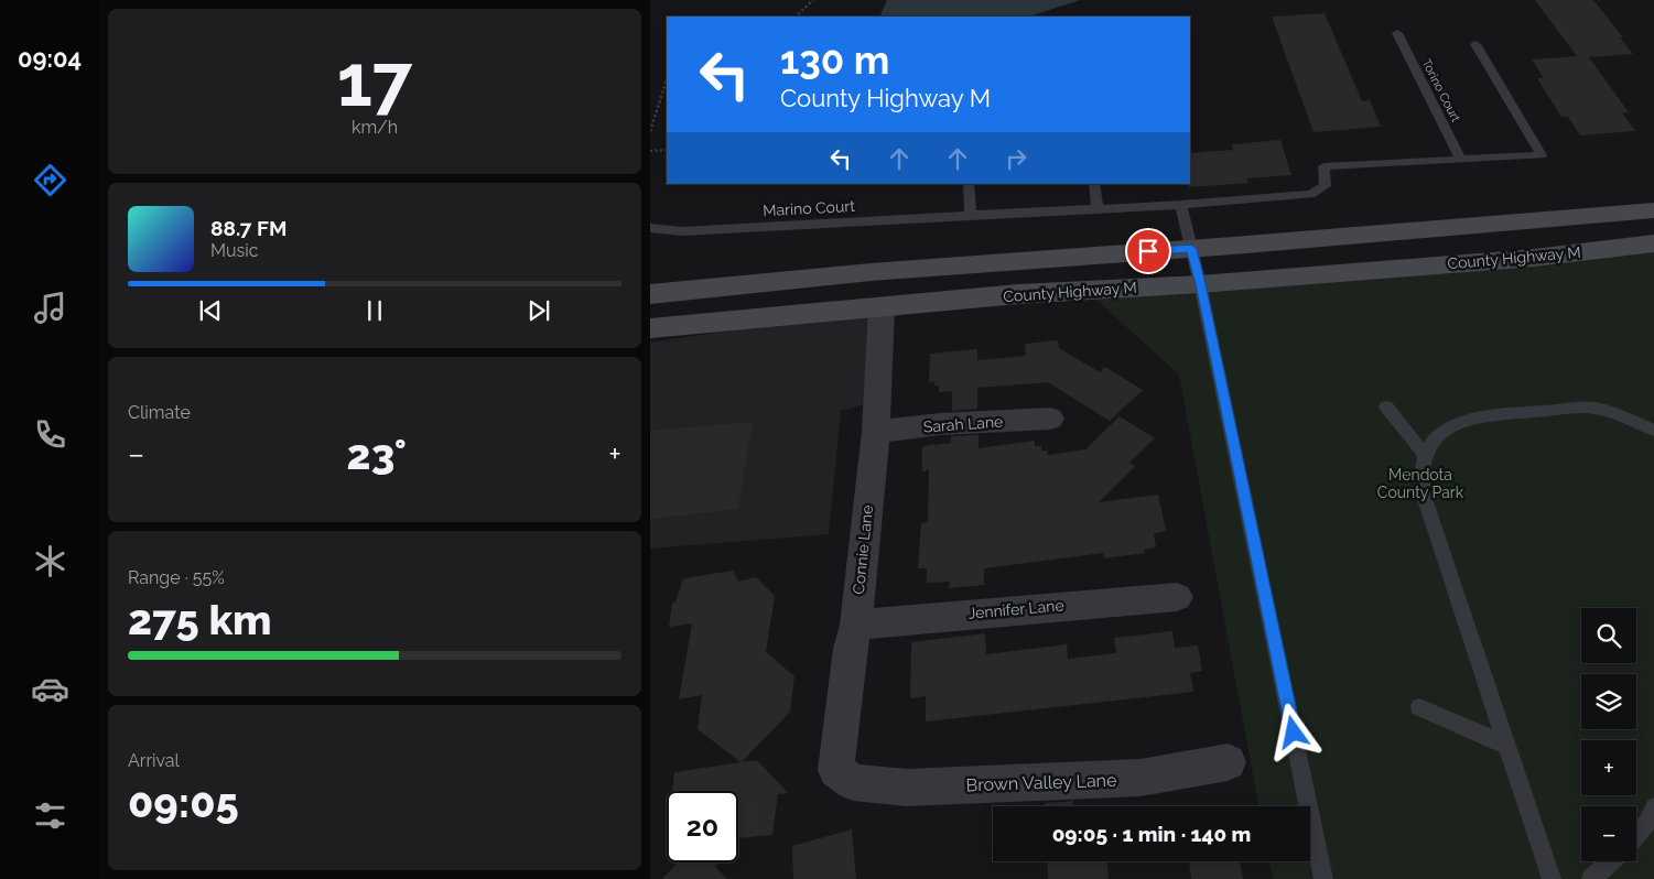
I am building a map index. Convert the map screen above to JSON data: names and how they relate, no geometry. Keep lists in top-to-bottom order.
{
  "streets": {
    "main road": ["County Highway M"],
    "street": [
      "Sarah Lane",
      "Connie Lane",
      "Jennifer Lane",
      "Brown Valley Lane"
    ],
    "lane": ["Torino Court", "Marino Court"]
  },
  "crossings": [
    ["County Highway M", "Connie Lane"],
    ["Sarah Lane", "Connie Lane"],
    ["Connie Lane", "Jennifer Lane"],
    ["Connie Lane", "Brown Valley Lane"]
  ],
  "parks": ["Mendota County Park"],
  "page": {
    "tabs": "09:04",
    "tile": [
      ["17", "km/h"],
      "Climate",
      ["Range · 55%", "275 km"],
      ["Arrival", "09:05"]
    ],
    "turn": ["130 m", "County Highway M"],
    "song": ["88.7 FM", "Music"],
    "heat": ["−", "23°", "+"],
    "map_buttons": ["+", "−"],
    "limit": "20",
    "trip": "09:05 · 1 min · 140 m"
  }
}
